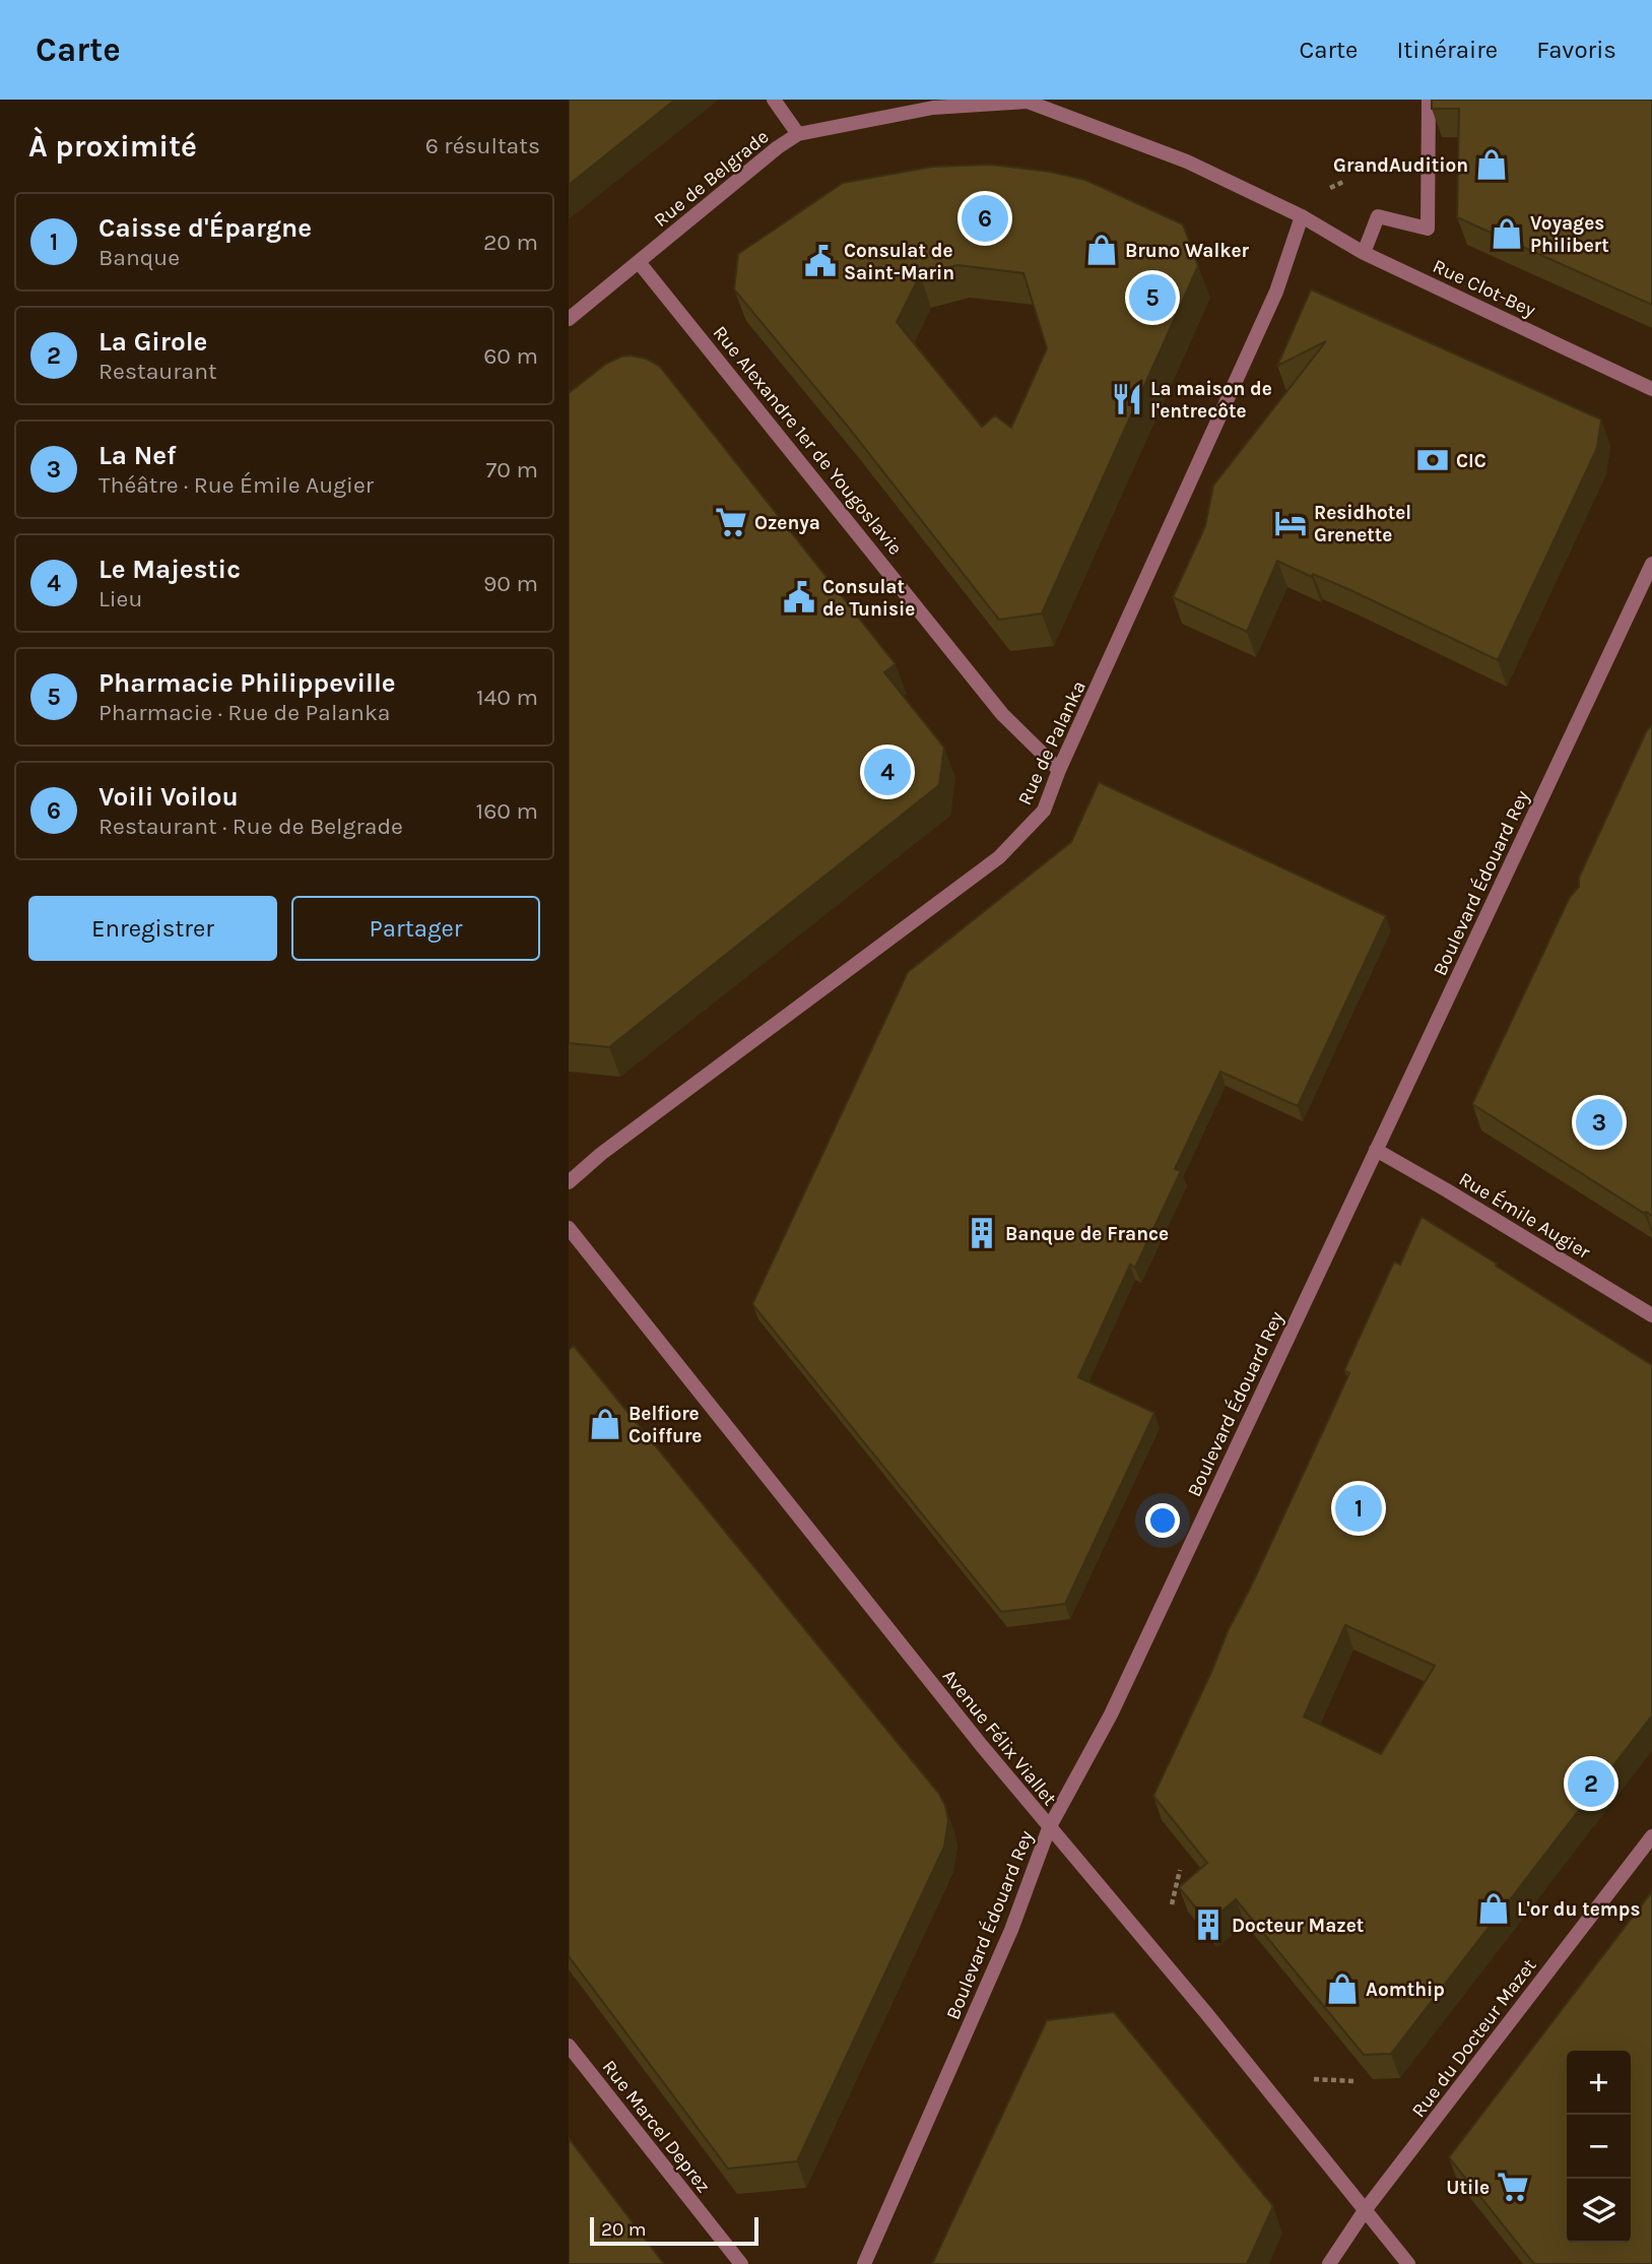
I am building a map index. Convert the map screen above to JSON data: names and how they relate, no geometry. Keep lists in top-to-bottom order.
{
  "streets": {
    "street": [
      "Rue de Belgrade",
      "Rue Clot-Bey",
      "Rue Alexandre 1er de Yougoslavie",
      "Rue de Palanka",
      "Boulevard Édouard Rey",
      "Rue Émile Augier",
      "Avenue Félix Viallet",
      "Rue du Docteur Mazet",
      "Rue Marcel Deprez"
    ]
  },
  "crossings": [
    ["Rue de Belgrade", "Rue Clot-Bey"],
    ["Rue de Belgrade", "Rue Alexandre 1er de Yougoslavie"],
    ["Rue de Belgrade", "Rue de Palanka"],
    ["Rue Clot-Bey", "Rue de Palanka"],
    ["Rue Alexandre 1er de Yougoslavie", "Rue de Palanka"],
    ["Boulevard Édouard Rey", "Rue Émile Augier"],
    ["Boulevard Édouard Rey", "Avenue Félix Viallet"],
    ["Avenue Félix Viallet", "Rue du Docteur Mazet"]
  ],
  "places": {
    "shop": [
      "GrandAudition",
      "Voyages Philibert",
      "Bruno Walker",
      "Belfiore Coiffure",
      "L'or du temps",
      "Aomthip"
    ],
    "public building": ["Consulat de Saint-Marin", "Consulat de Tunisie"],
    "restaurant": ["La maison de l'entrecôte"],
    "bank": ["CIC"],
    "supermarket": ["Ozenya", "Utile"],
    "hotel": ["Residhotel Grenette"],
    "building": ["Banque de France", "Docteur Mazet"]
  },
  "scale_bar": "20 m",
  "page": {
    "header": "Carte",
    "nav": ["Carte", "Itinéraire", "Favoris"],
    "heading": ["À proximité", "6 résultats"],
    "pins": [
      "6",
      "5",
      "4",
      "3",
      "1",
      "2"
    ],
    "list": [
      {
        "mark": "1",
        "name": "Caisse d'Épargne",
        "note": "Banque",
        "value": "20 m"
      },
      {
        "mark": "2",
        "name": "La Girole",
        "note": "Restaurant",
        "value": "60 m"
      },
      {
        "mark": "3",
        "name": "La Nef",
        "note": "Théâtre · Rue Émile Augier",
        "value": "70 m"
      },
      {
        "mark": "4",
        "name": "Le Majestic",
        "note": "Lieu",
        "value": "90 m"
      },
      {
        "mark": "5",
        "name": "Pharmacie Philippeville",
        "note": "Pharmacie · Rue de Palanka",
        "value": "140 m"
      },
      {
        "mark": "6",
        "name": "Voili Voilou",
        "note": "Restaurant · Rue de Belgrade",
        "value": "160 m"
      }
    ],
    "buttons": ["Enregistrer", "Partager"],
    "map_buttons": ["+", "−"],
    "scale": "20 m"
  }
}
